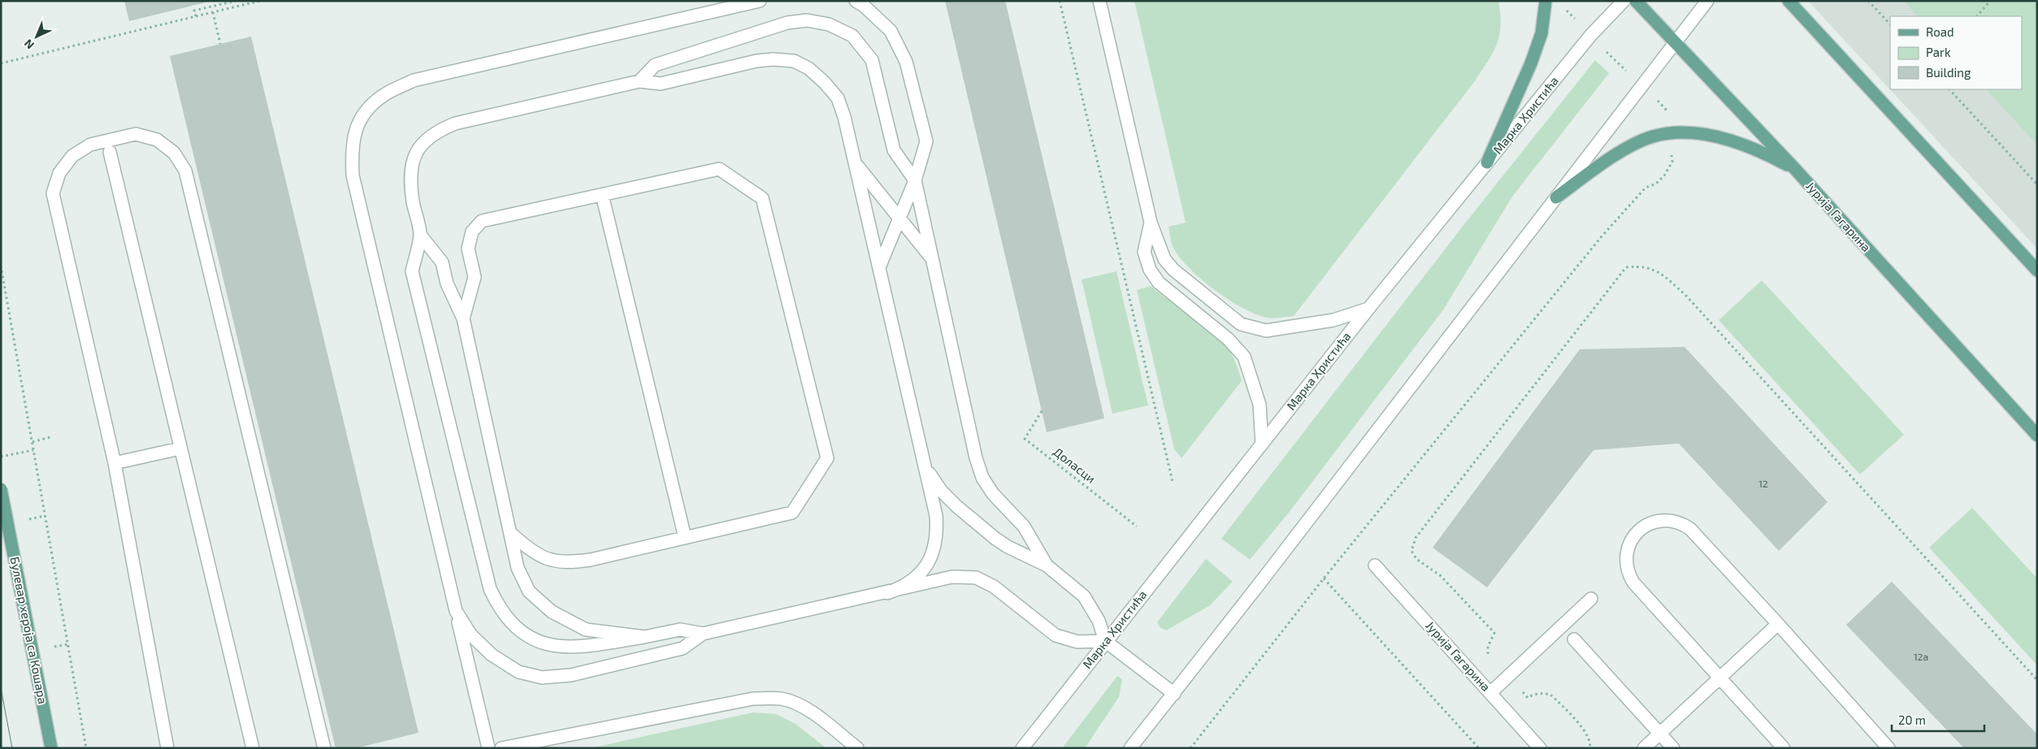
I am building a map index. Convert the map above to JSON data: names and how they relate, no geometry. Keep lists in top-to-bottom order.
{
  "streets": {
    "main road": ["Јурија Гагарина", "Булевар хероја са Кошара"],
    "street": ["Марка Христића"],
    "path": ["Доласци"]
  },
  "house_numbers": ["12", "12a"],
  "legend": ["Road", "Park", "Building"],
  "scale_bar": "20 m",
  "north": "bottom left"
}
